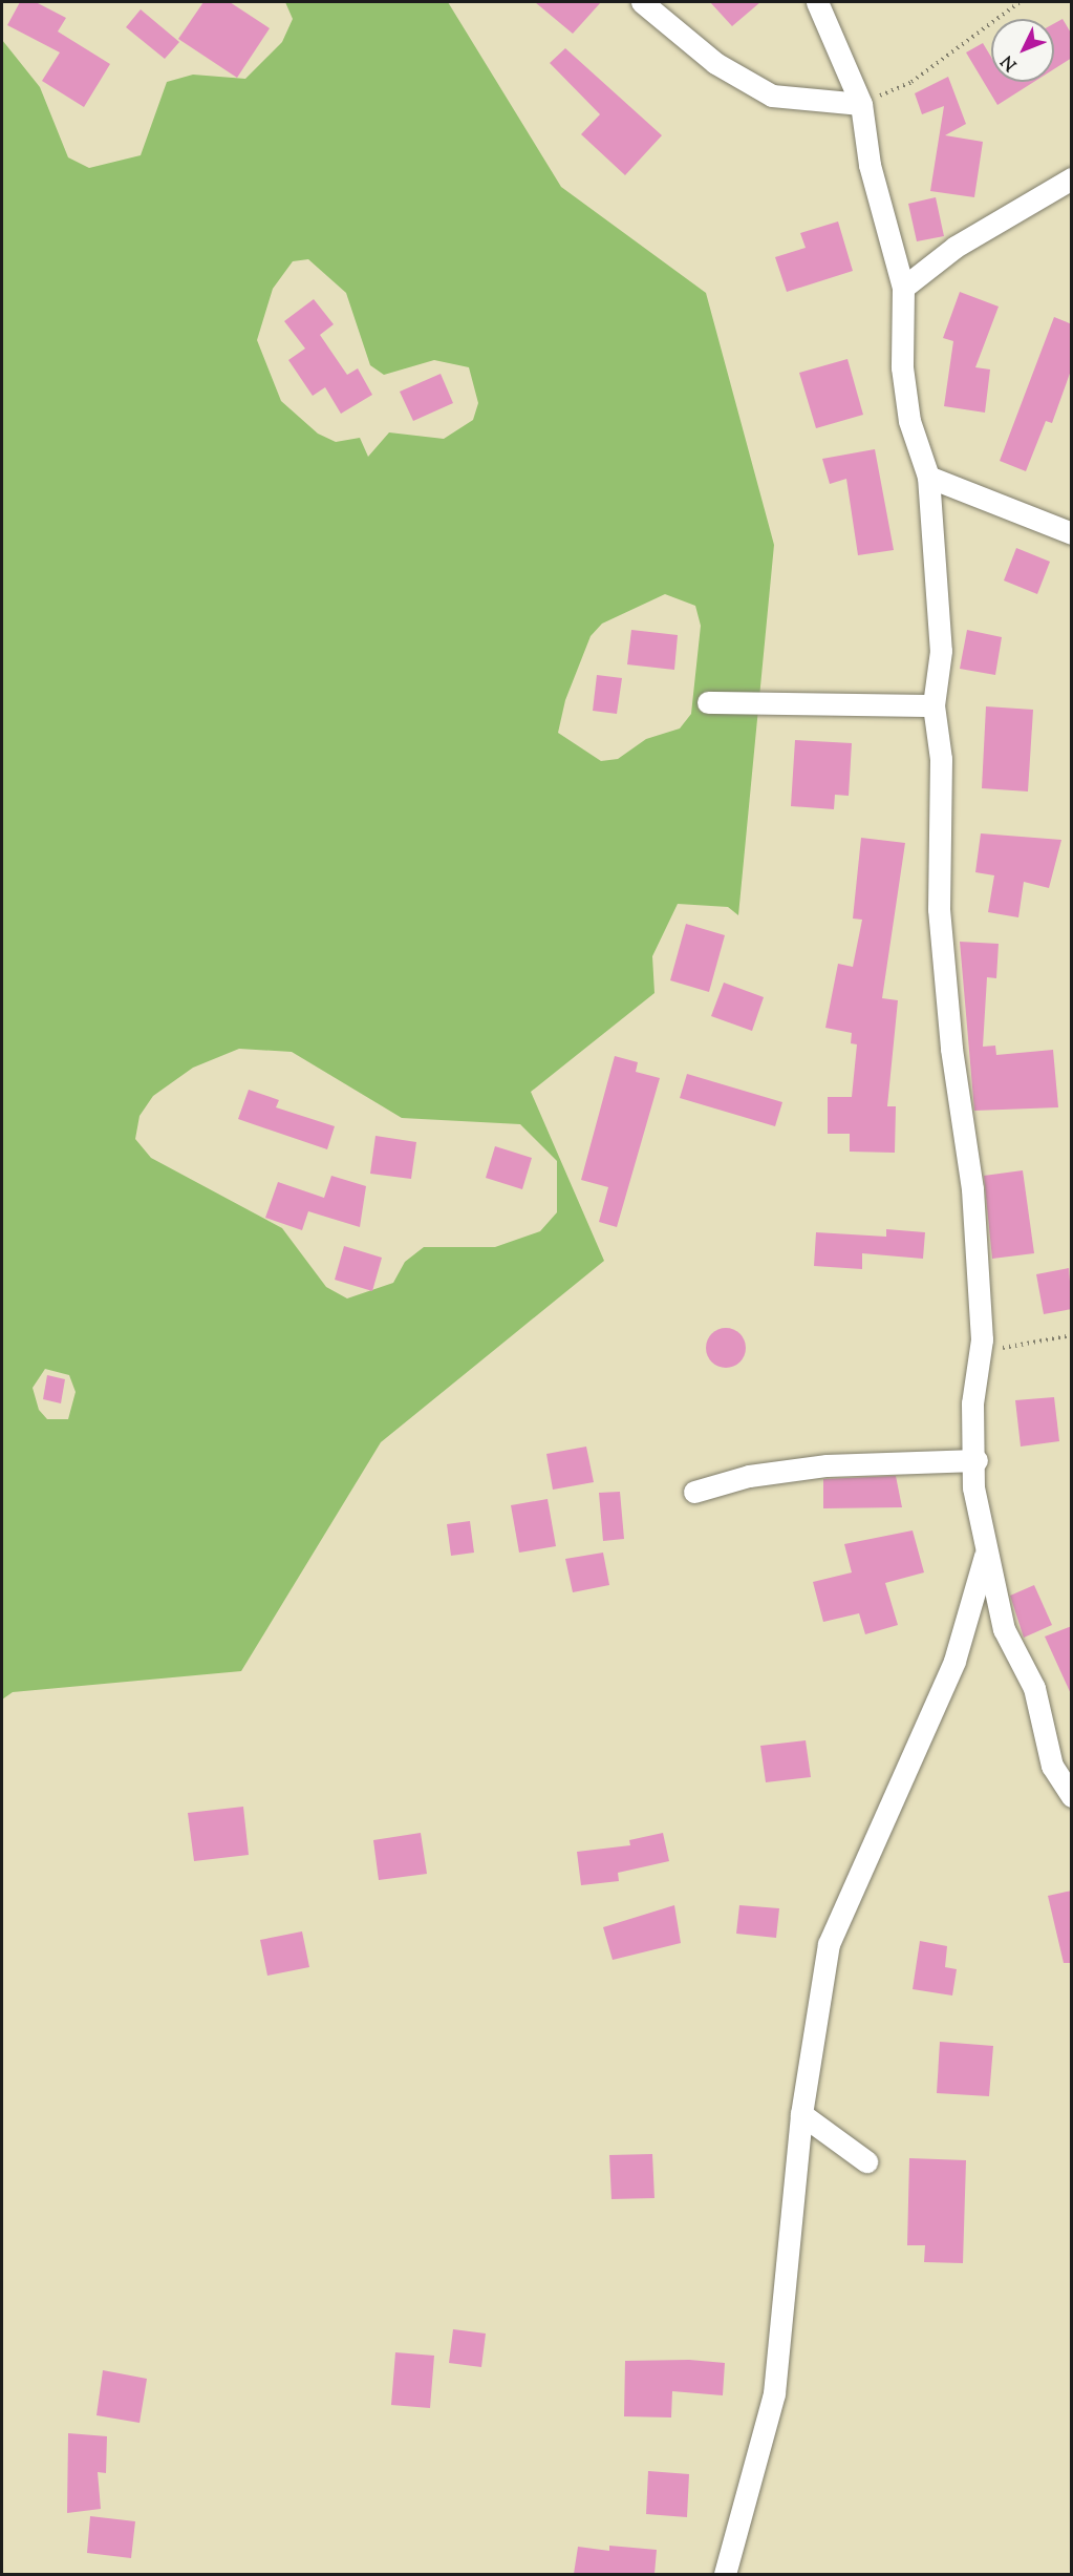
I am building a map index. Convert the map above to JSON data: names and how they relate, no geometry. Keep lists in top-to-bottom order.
{
  "north": "bottom left"
}
